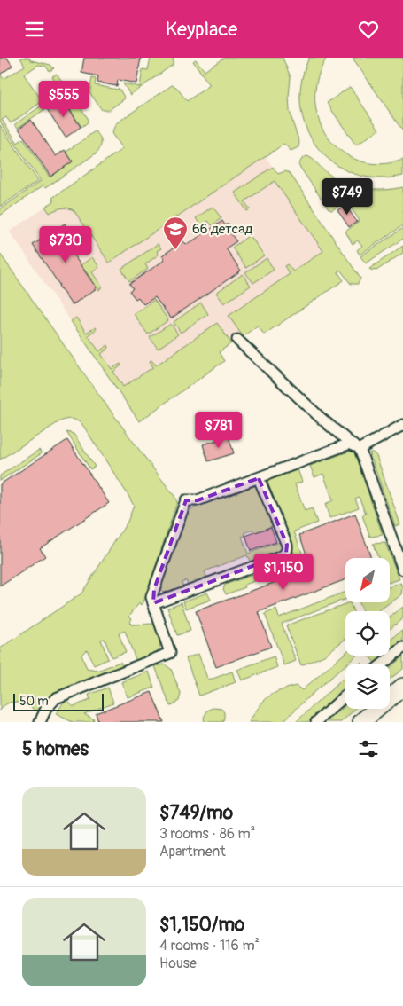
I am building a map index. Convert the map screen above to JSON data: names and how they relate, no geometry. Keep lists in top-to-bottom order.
{
  "places": {
    "school or university": ["66 детсад"]
  },
  "scale_bar": "50 m",
  "north": "bottom left",
  "page": {
    "header": "Keyplace",
    "price": [
      "$555",
      "$749",
      "$730",
      "$781",
      "$1,150"
    ],
    "scale": "50 m",
    "heading": "5 homes",
    "list": [
      {
        "name": "$749/mo",
        "note": "3 rooms · 86 m² · Apartment"
      },
      {
        "name": "$1,150/mo",
        "note": "4 rooms · 116 m² · House"
      }
    ]
  }
}
